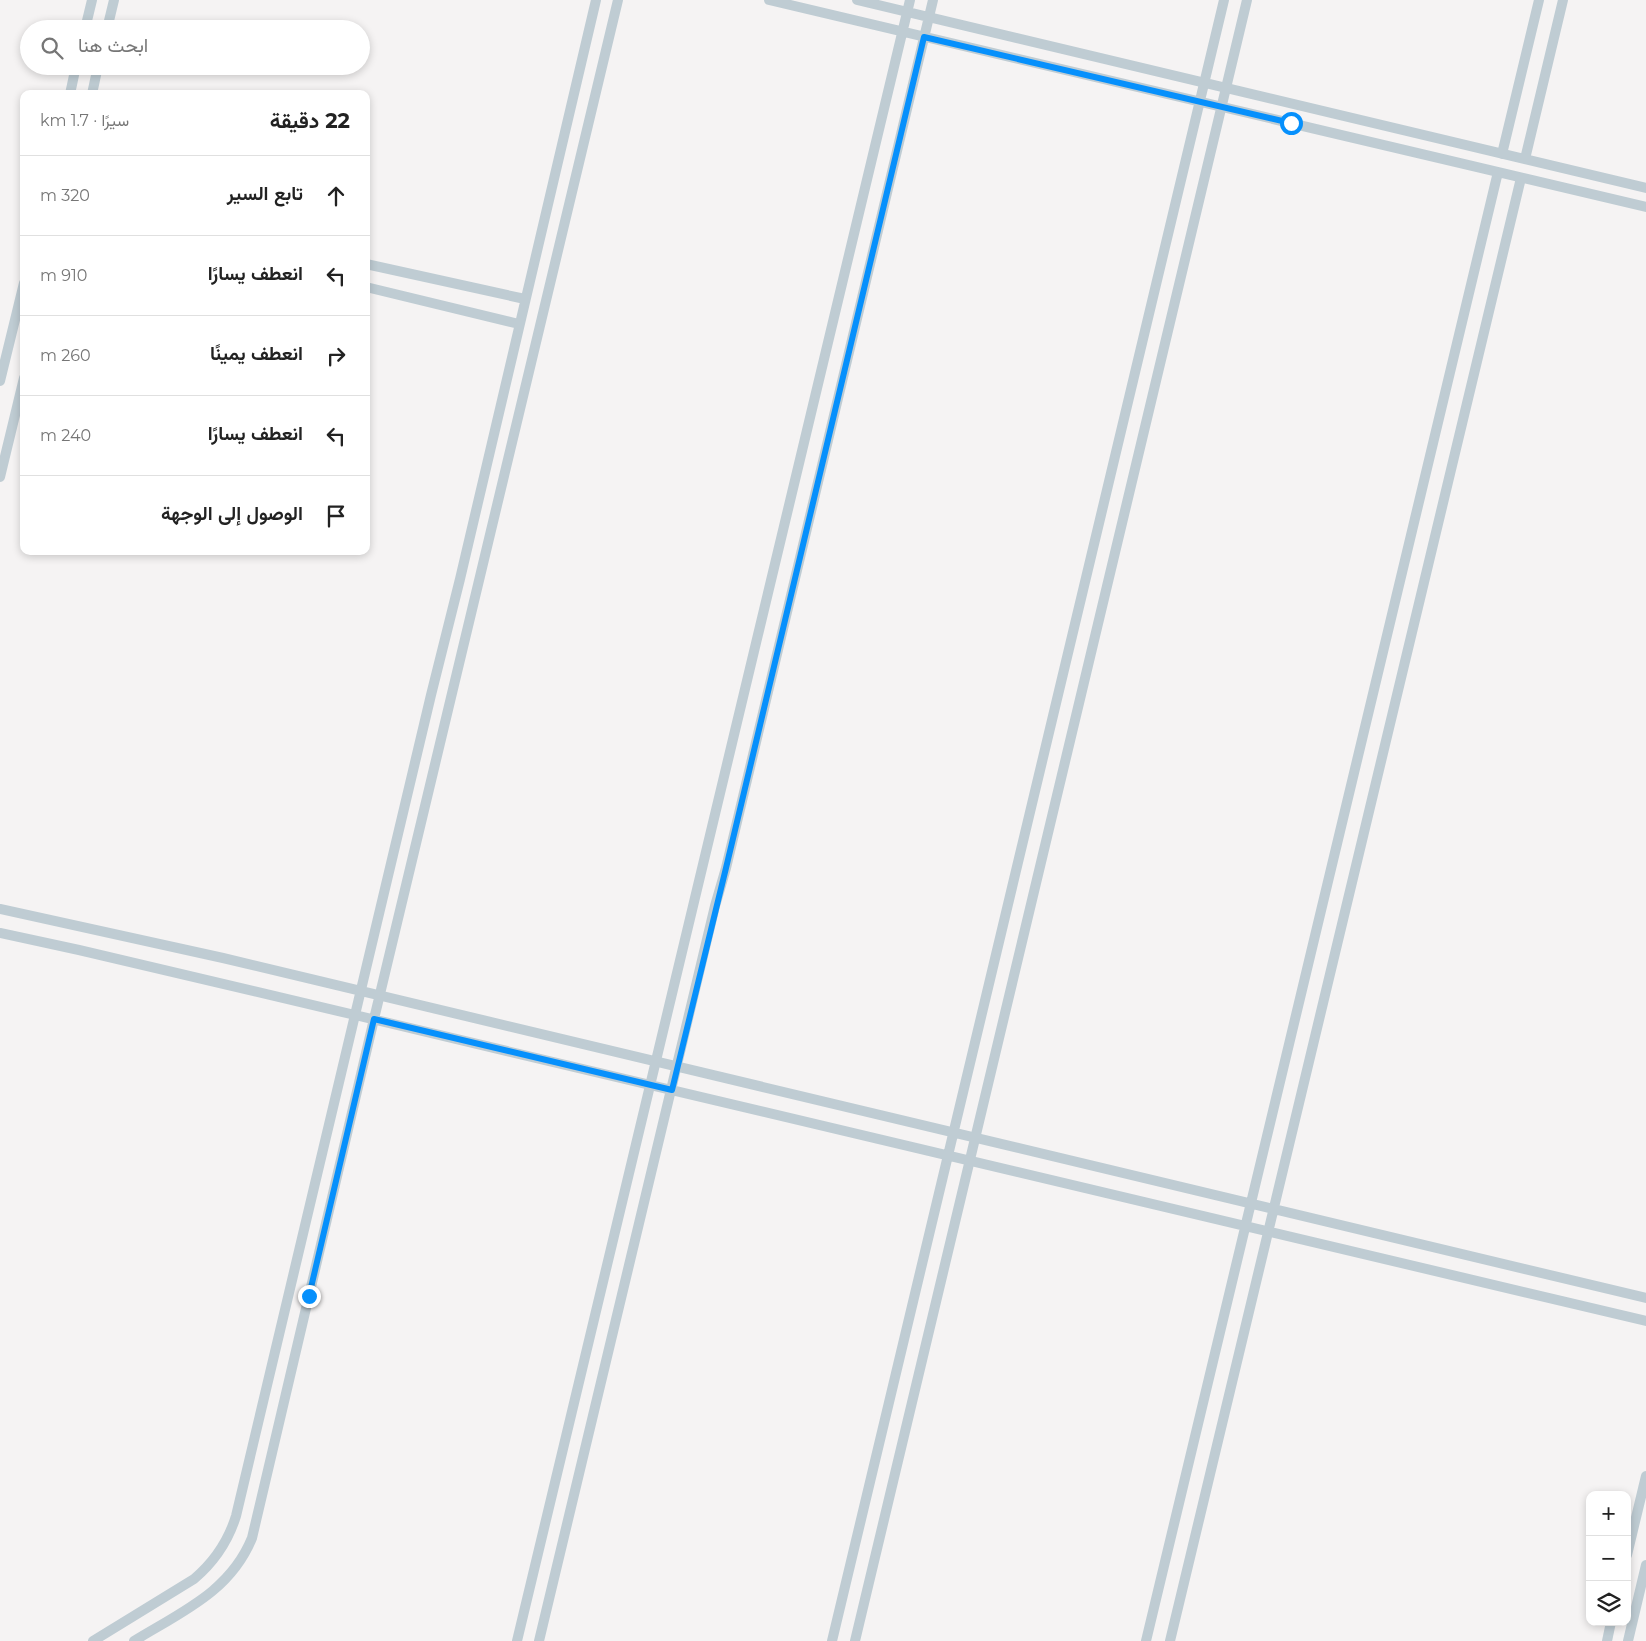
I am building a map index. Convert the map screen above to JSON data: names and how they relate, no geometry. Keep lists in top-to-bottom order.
{
  "page": {
    "search": "ابحث هنا",
    "heading": ["22 دقيقة", "سيرًا · 1.7 km"],
    "list": [
      ["تابع السير", "320 m"],
      ["انعطف يسارًا", "910 m"],
      ["انعطف يمينًا", "260 m"],
      ["انعطف يسارًا", "240 m"],
      "الوصول إلى الوجهة"
    ],
    "map_buttons": ["+", "−"]
  }
}
